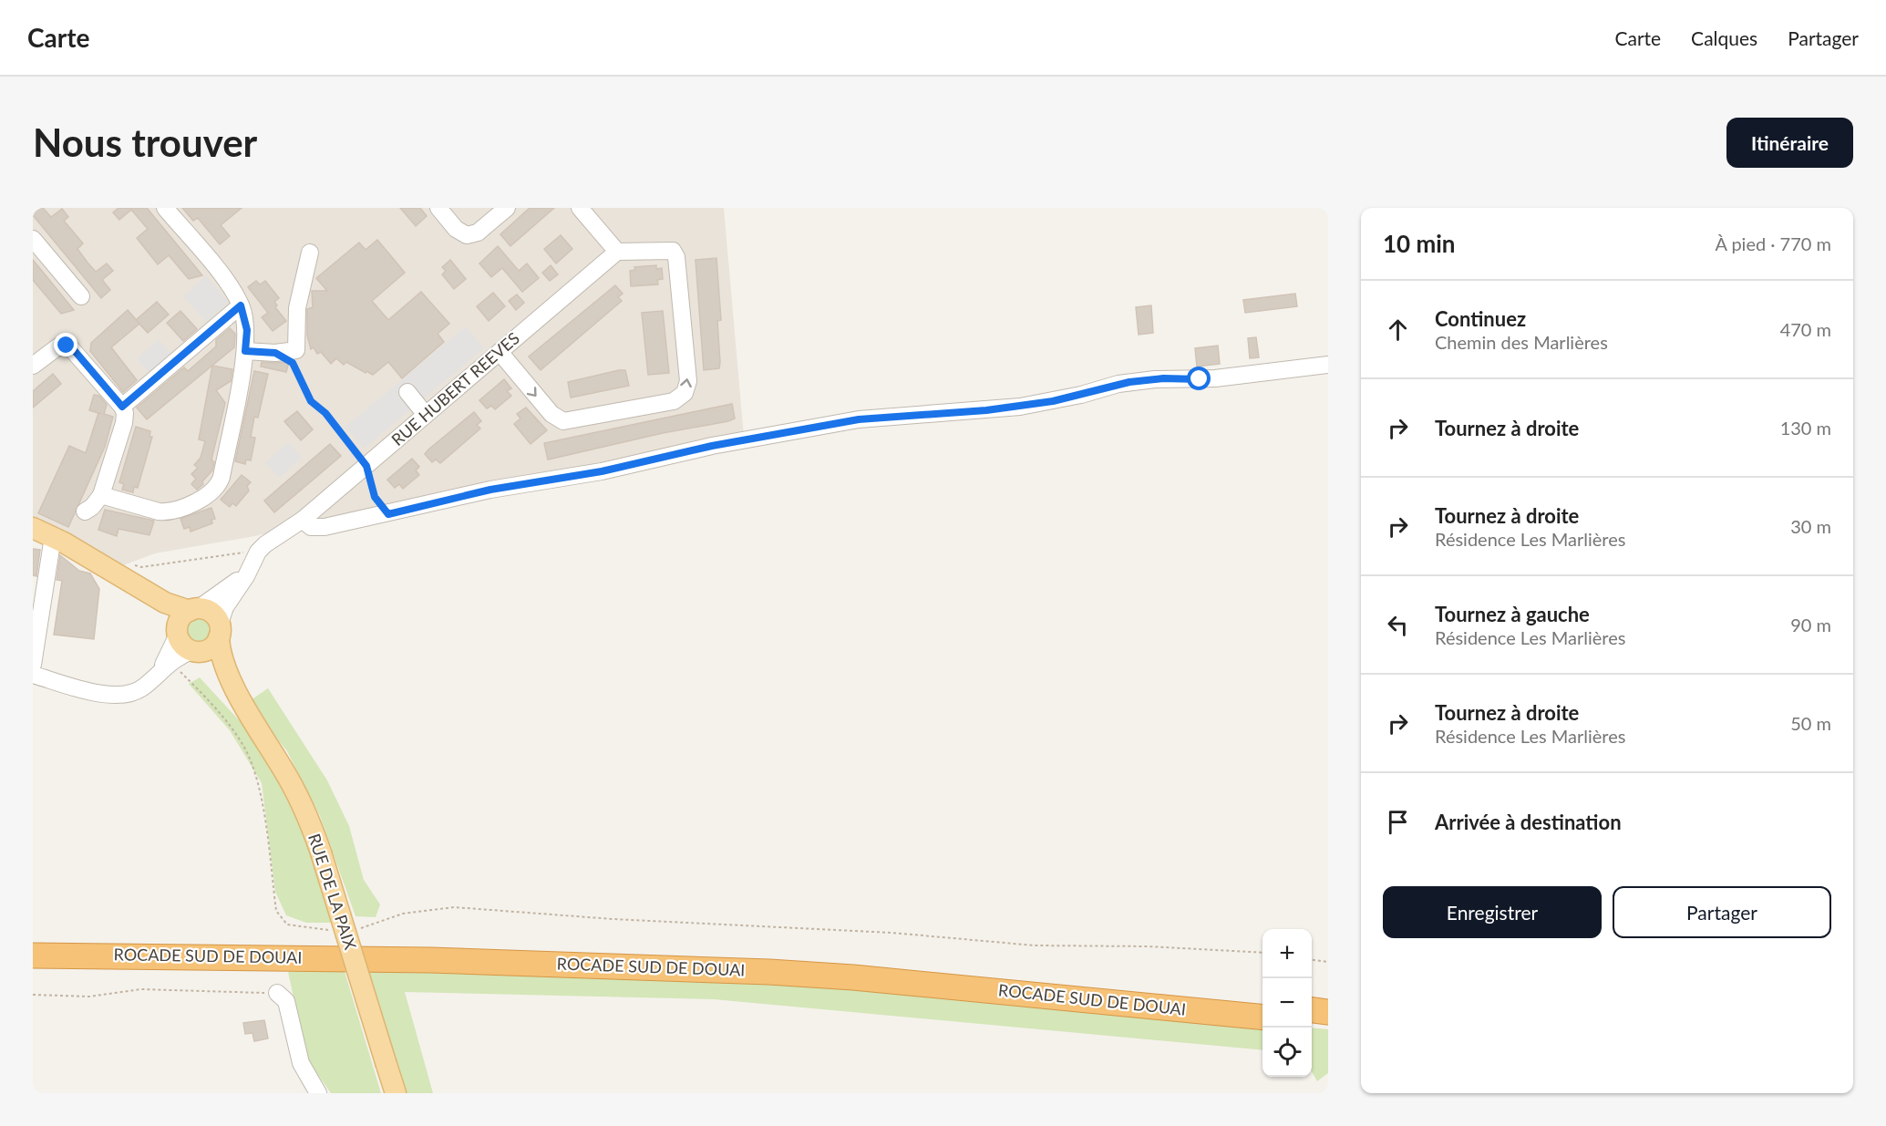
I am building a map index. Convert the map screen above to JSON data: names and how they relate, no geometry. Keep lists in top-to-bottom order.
{
  "streets": {
    "highway": ["ROCADE SUD DE DOUAI"],
    "main road": ["RUE DE LA PAIX"],
    "street": ["RUE HUBERT REEVES"]
  },
  "crossings": [
    ["RUE HUBERT REEVES", "RUE DE LA PAIX"]
  ],
  "page": {
    "header": "Carte",
    "nav": ["Carte", "Calques", "Partager"],
    "buttons": [
      "Itinéraire",
      ["Enregistrer", "Partager"]
    ],
    "title": "Nous trouver",
    "heading": ["10 min", "À pied · 770 m"],
    "list": [
      ["Continuez", "Chemin des Marlières", "470 m"],
      ["Tournez à droite", "130 m"],
      ["Tournez à droite", "Résidence Les Marlières", "30 m"],
      ["Tournez à gauche", "Résidence Les Marlières", "90 m"],
      ["Tournez à droite", "Résidence Les Marlières", "50 m"],
      "Arrivée à destination"
    ],
    "map_buttons": ["+", "−"]
  }
}
